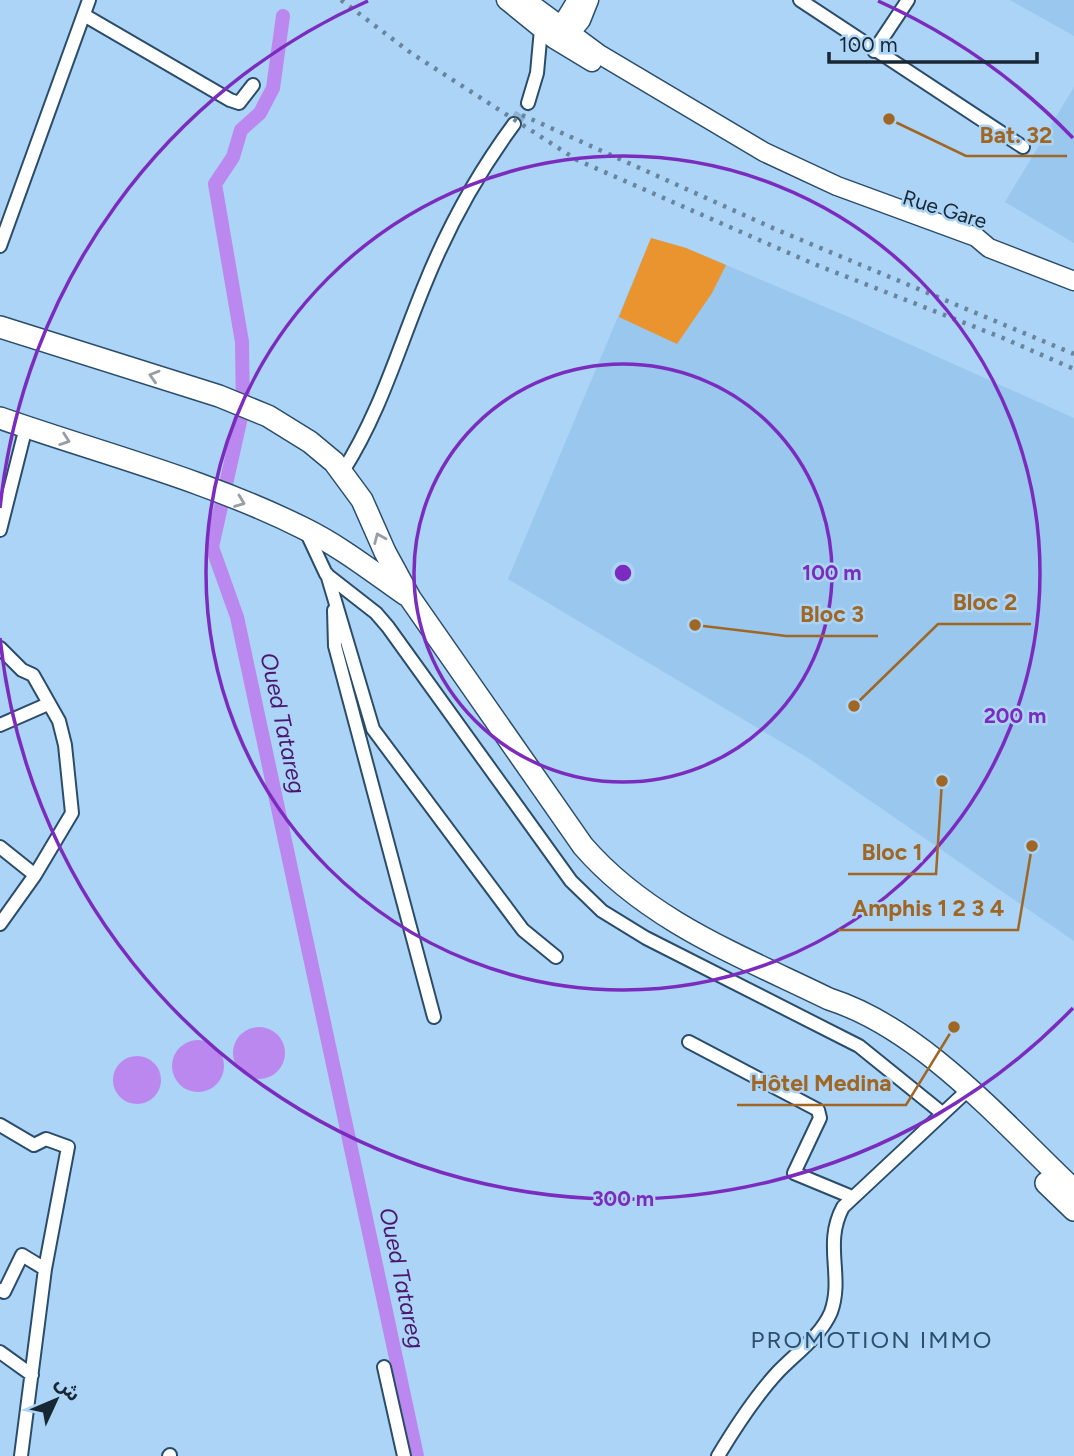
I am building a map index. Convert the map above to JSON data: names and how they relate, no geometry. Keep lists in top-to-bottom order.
{
  "streets": {
    "main road": ["Rue Gare"]
  },
  "districts": ["PROMOTION IMMO"],
  "water": ["Oued Tatareg"],
  "places": [
    "Bat. 32",
    "Bloc 3",
    "Bloc 2",
    "Bloc 1",
    "Amphis 1 2 3 4",
    "Hôtel Medina"
  ],
  "scale_bar": "100 m",
  "north": "top right",
  "rings": ["100 m", "200 m", "300 m"]
}
